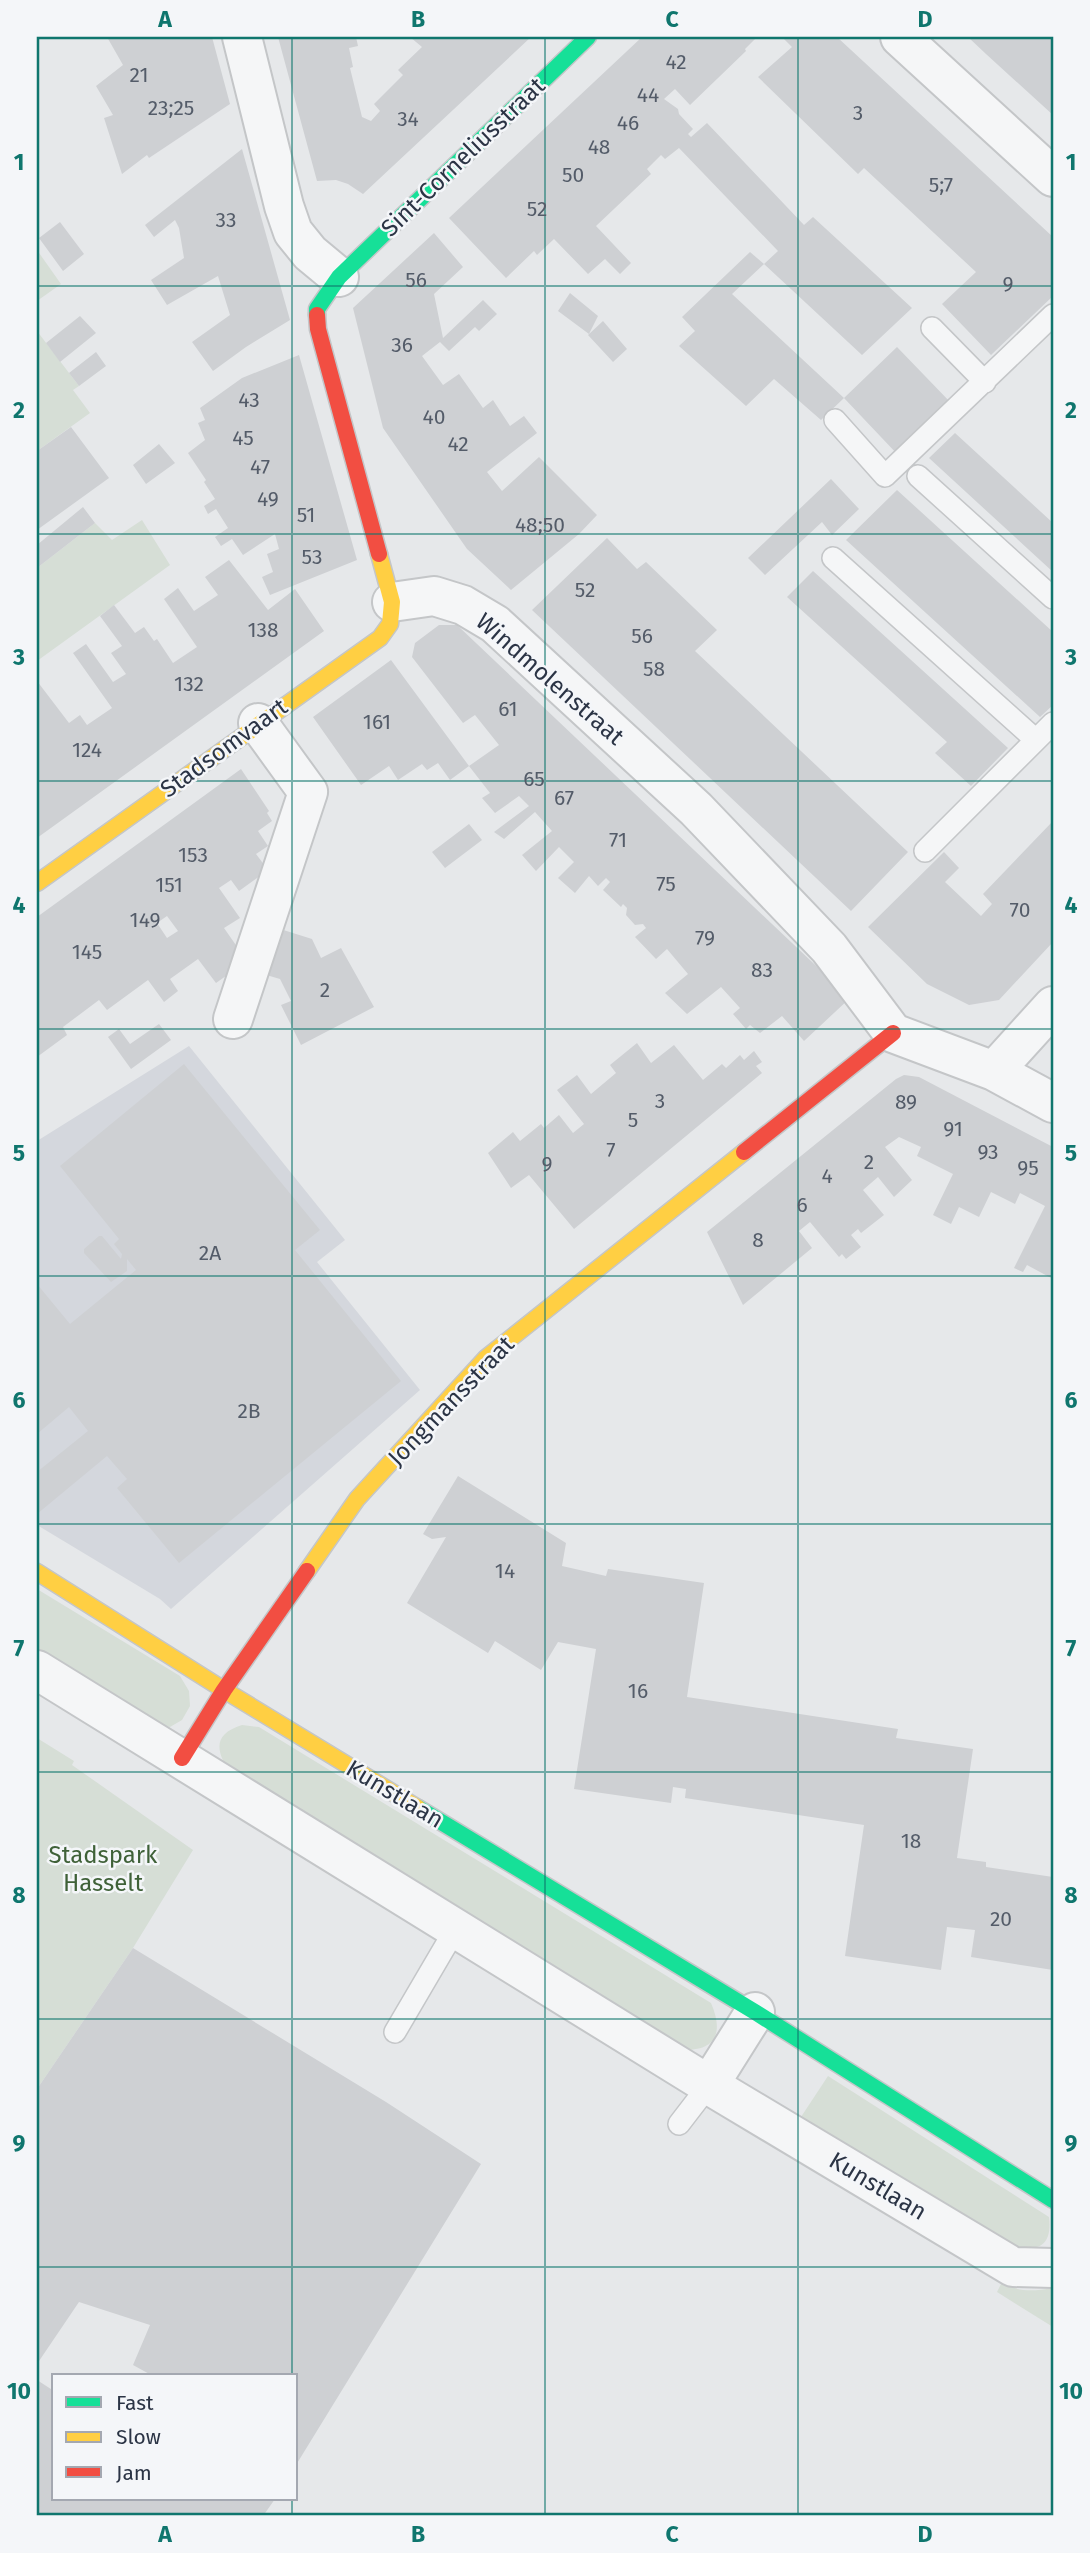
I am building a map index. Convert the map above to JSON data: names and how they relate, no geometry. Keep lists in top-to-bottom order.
{
  "streets": {
    "street": [
      "Sint-Corneliusstraat",
      "Windmolenstraat",
      "Stadsomvaart",
      "Jongmansstraat",
      "Kunstlaan"
    ]
  },
  "crossings": [
    ["Windmolenstraat", "Stadsomvaart"],
    ["Windmolenstraat", "Jongmansstraat"],
    ["Jongmansstraat", "Kunstlaan"]
  ],
  "parks": ["Stadspark Hasselt"],
  "house_numbers": [
    "42",
    "21",
    "44",
    "23;25",
    "3",
    "34",
    "46",
    "48",
    "50",
    "5;7",
    "52",
    "33",
    "56",
    "9",
    "36",
    "43",
    "40",
    "45",
    "42",
    "47",
    "49",
    "51",
    "48;50",
    "53",
    "52",
    "138",
    "56",
    "58",
    "132",
    "61",
    "161",
    "124",
    "65",
    "67",
    "71",
    "153",
    "75",
    "151",
    "70",
    "149",
    "79",
    "145",
    "83",
    "2",
    "3",
    "89",
    "5",
    "91",
    "7",
    "93",
    "2",
    "9",
    "95",
    "4",
    "6",
    "8",
    "2A",
    "2B",
    "14",
    "16",
    "18",
    "20"
  ],
  "legend": ["Fast", "Slow", "Jam"],
  "grid": {
    "columns": [
      "A",
      "B",
      "C",
      "D"
    ],
    "rows": [
      "1",
      "2",
      "3",
      "4",
      "5",
      "6",
      "7",
      "8",
      "9",
      "10"
    ]
  }
}
